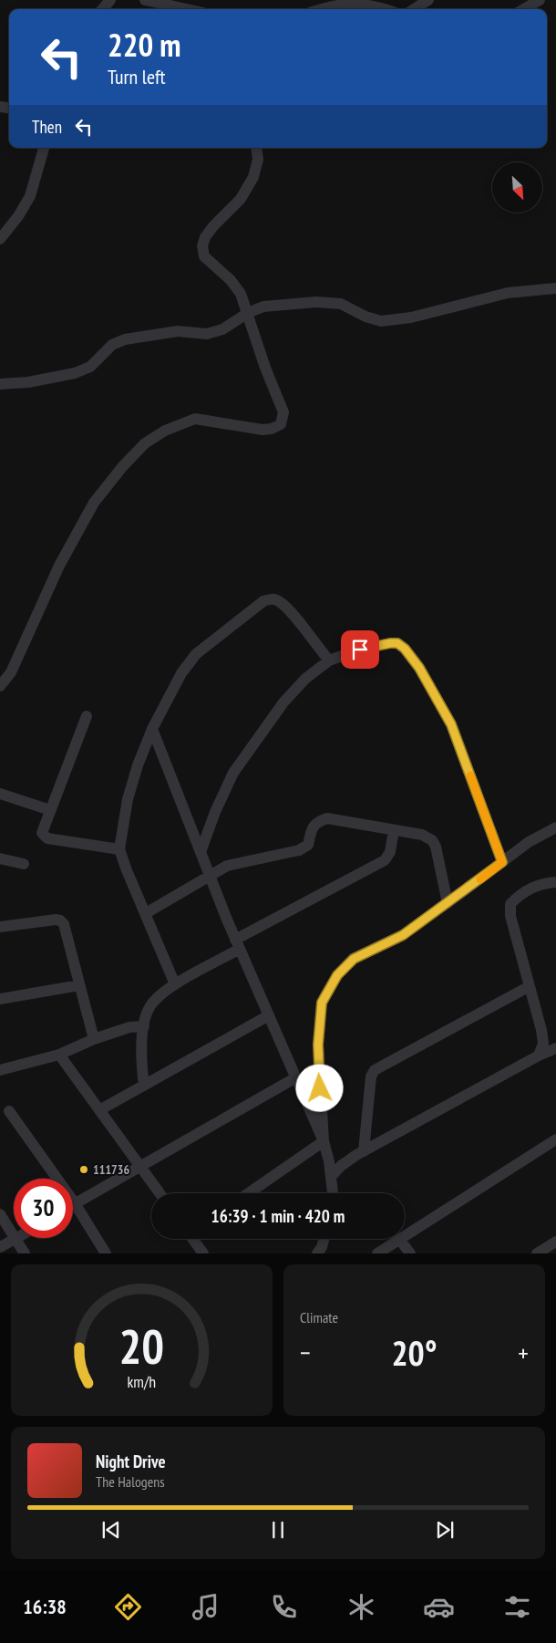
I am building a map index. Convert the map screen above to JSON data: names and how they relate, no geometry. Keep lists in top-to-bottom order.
{
  "places": ["111736"],
  "north": "bottom right",
  "page": {
    "turn": ["220 m", "Turn left"],
    "then": "Then",
    "limit": "30",
    "trip": "16:39 · 1 min · 420 m",
    "tile": "Climate",
    "heat": ["−", "20°", "+"],
    "song": ["Night Drive", "The Halogens"],
    "tabs": "16:38",
    "gauge": ["20", "km/h"]
  }
}
